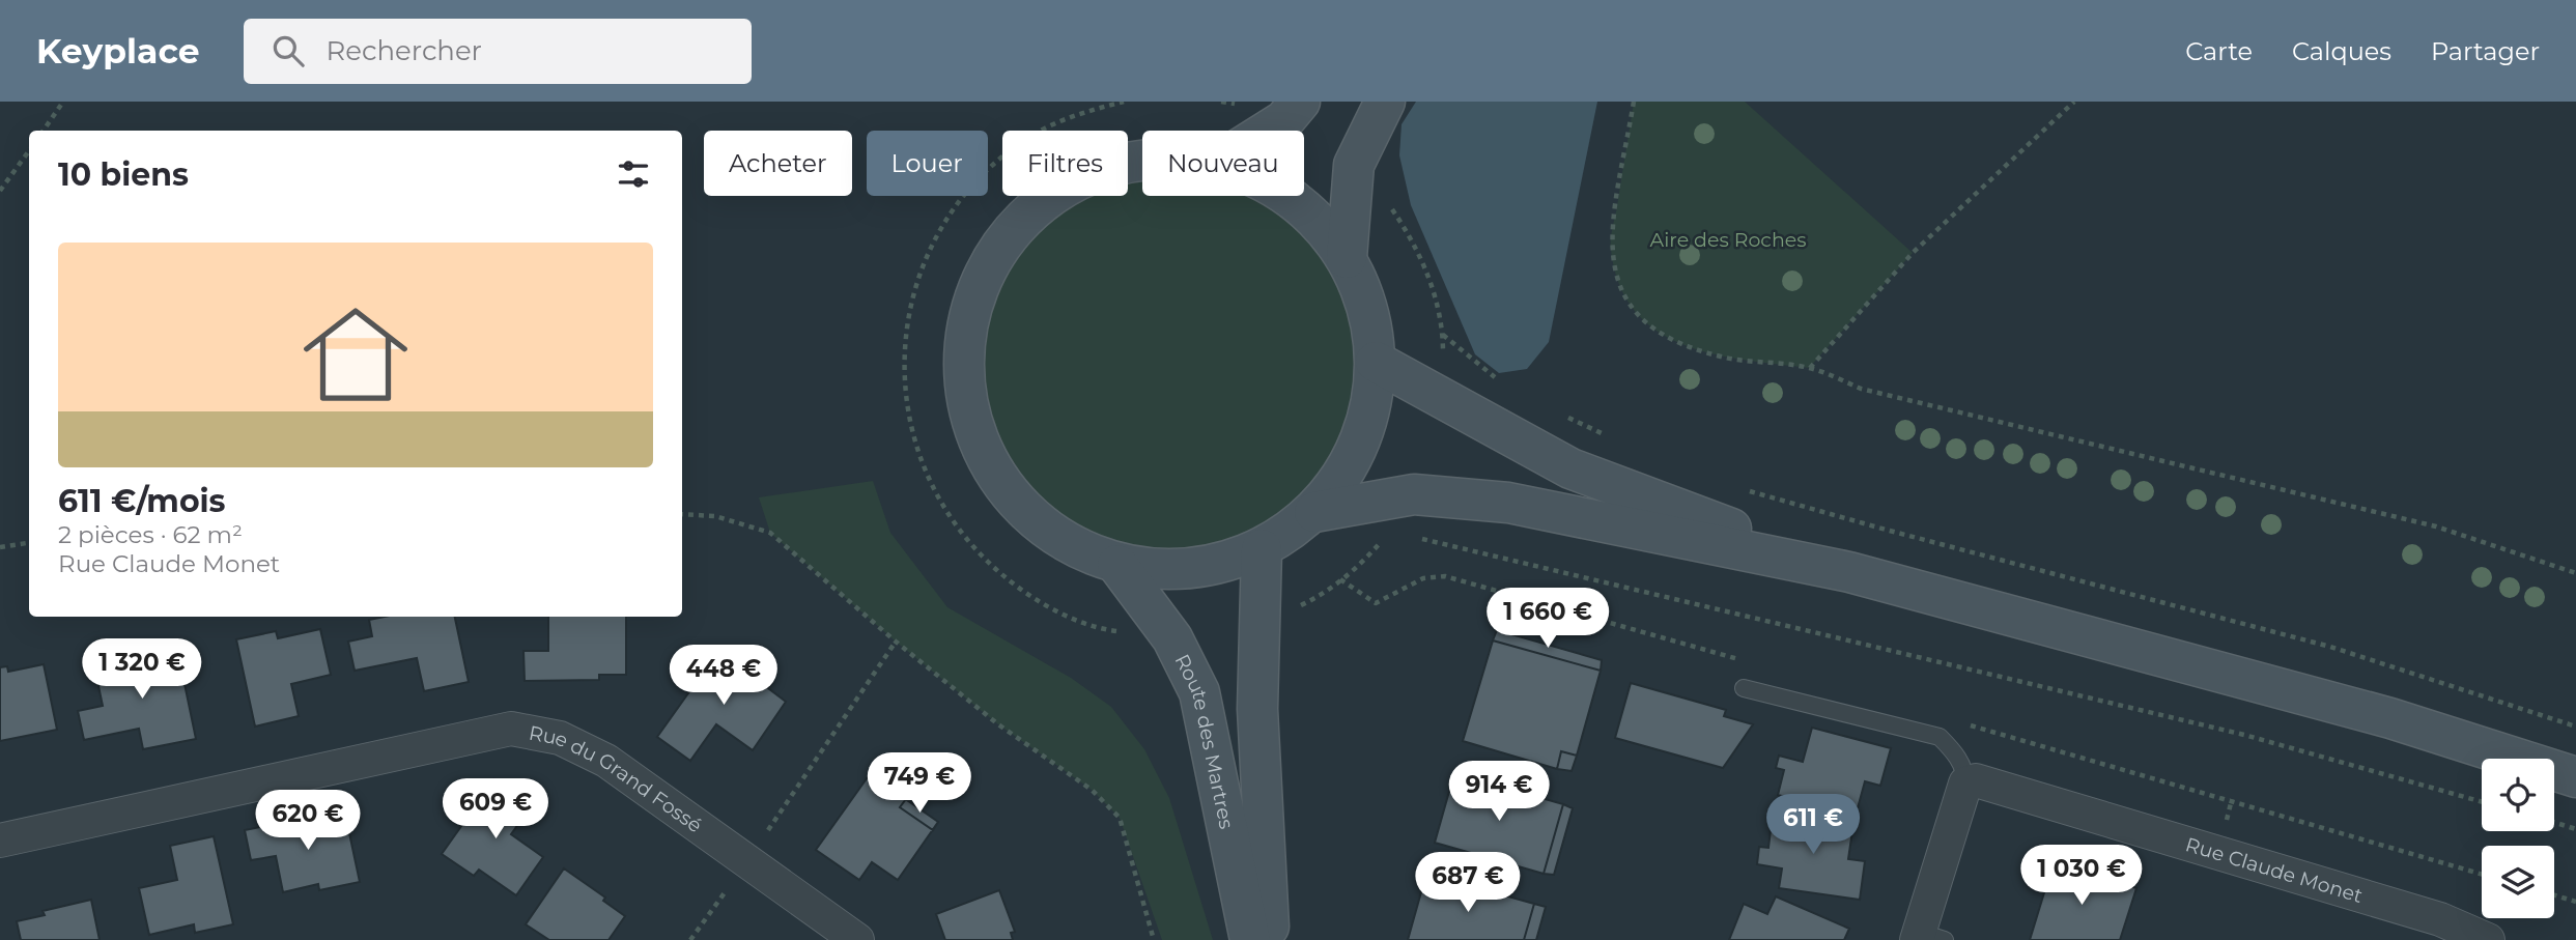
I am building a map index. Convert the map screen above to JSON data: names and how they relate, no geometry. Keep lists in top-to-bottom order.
{
  "streets": {
    "main road": ["Route des Martres"],
    "street": ["Rue du Grand Fossé", "Rue Claude Monet"]
  },
  "parks": ["Aire des Roches"],
  "page": {
    "header": "Keyplace",
    "search": "Rechercher",
    "nav": ["Carte", "Calques", "Partager"],
    "chip": [
      "Acheter",
      "Louer",
      "Filtres",
      "Nouveau"
    ],
    "heading": "10 biens",
    "list": [
      {
        "name": "611 €/mois",
        "note": "2 pièces · 62 m² · Rue Claude Monet"
      }
    ],
    "price": [
      "1 660 €",
      "1 320 €",
      "448 €",
      "749 €",
      "914 €",
      "609 €",
      "620 €",
      "611 €",
      "1 030 €",
      "687 €"
    ]
  }
}
